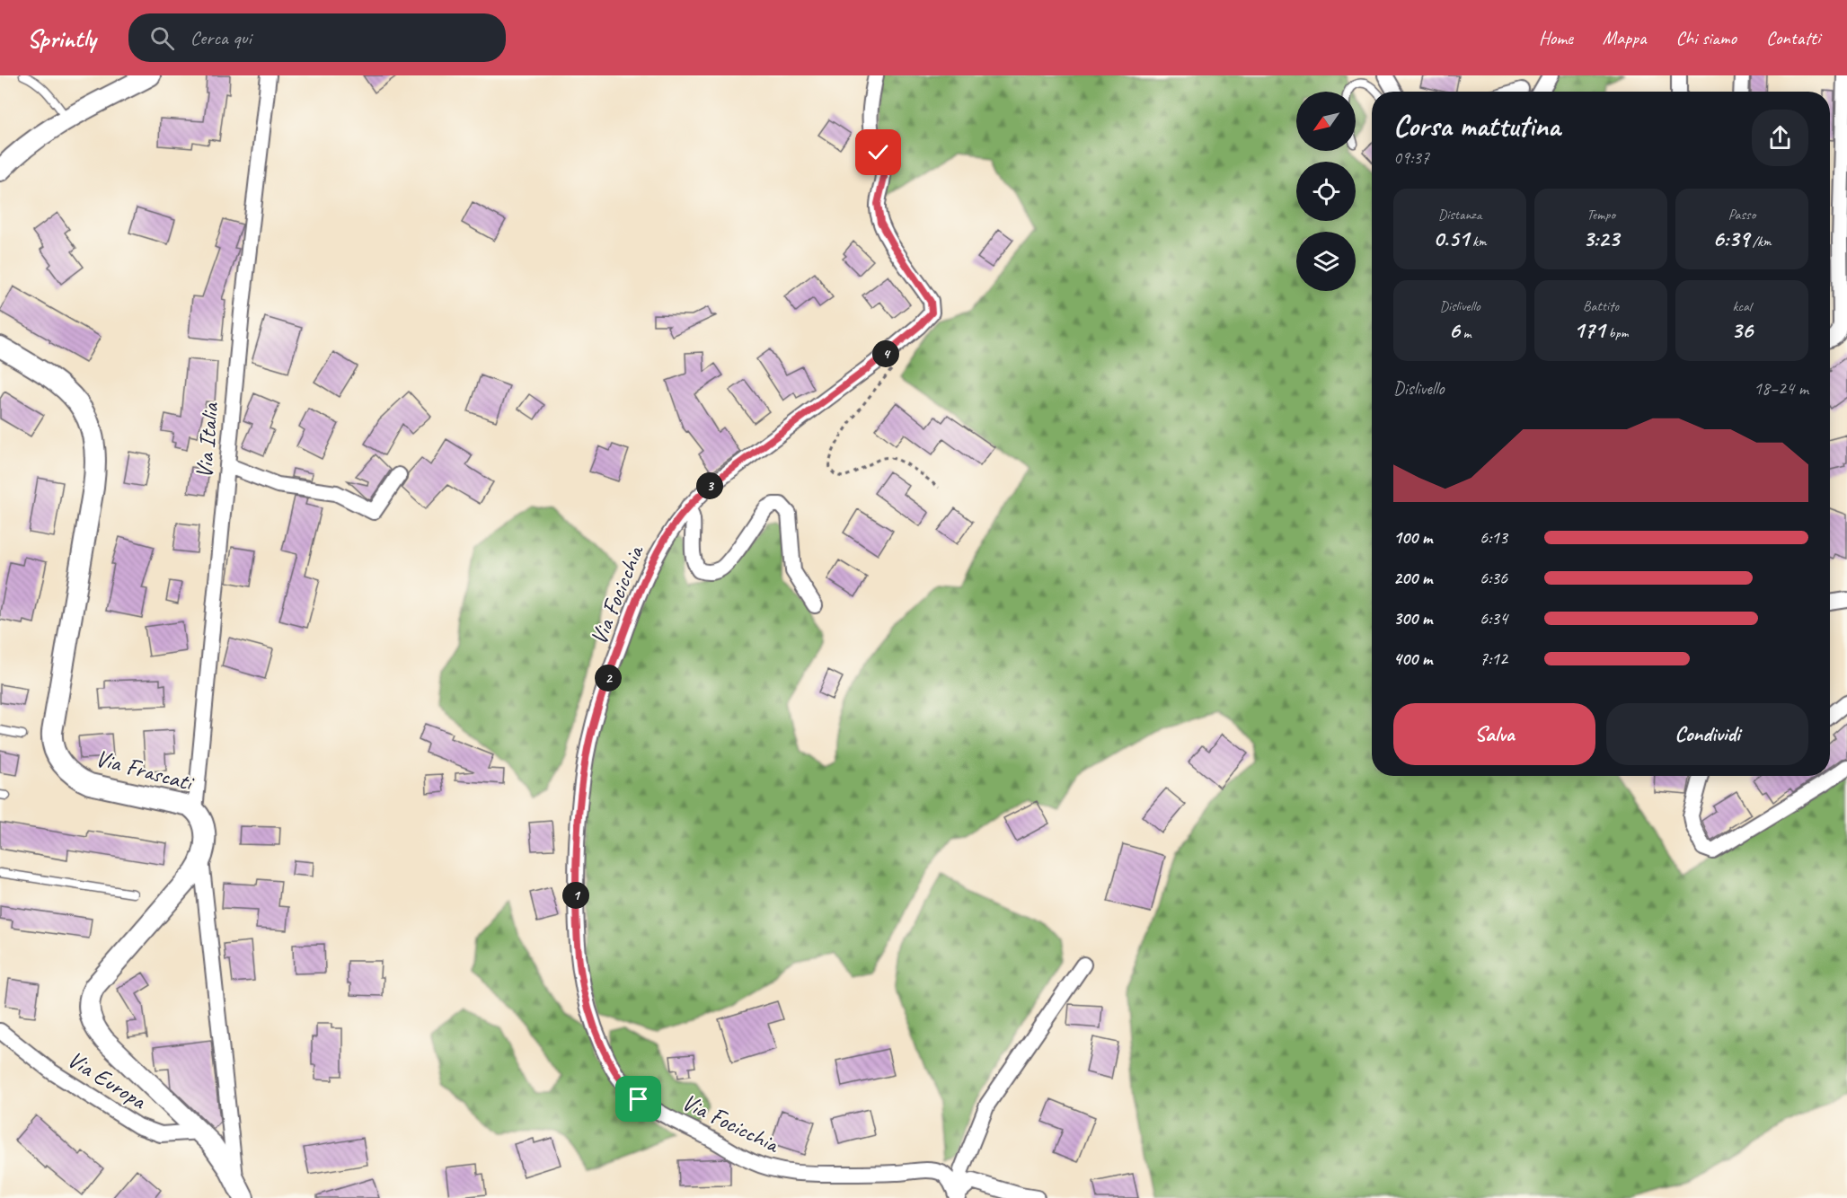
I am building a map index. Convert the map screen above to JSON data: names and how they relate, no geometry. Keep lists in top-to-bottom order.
{
  "streets": {
    "main road": ["Via Frascati"],
    "street": ["Via Italia", "Via Focicchia", "Via Europa"]
  },
  "crossings": [
    ["Via Italia", "Via Frascati"],
    ["Via Frascati", "Via Europa"]
  ],
  "north": "bottom left",
  "page": {
    "header": "Sprintly",
    "search": "Cerca qui",
    "nav": [
      "Home",
      "Mappa",
      "Chi siamo",
      "Contatti"
    ],
    "heading": ["Corsa mattutina", "09:37"],
    "stats": [
      ["Distanza", "0.51 km"],
      ["Tempo", "3:23"],
      ["Passo", "6:39 /km"],
      ["Dislivello", "6 m"],
      ["Battito", "171 bpm"],
      ["kcal", "36"]
    ],
    "pins": [
      "4",
      "3",
      "2",
      "1"
    ],
    "chart": ["Dislivello", "18–24 m"],
    "list": [
      {
        "name": "100 m",
        "note": "6:13"
      },
      {
        "name": "200 m",
        "note": "6:36"
      },
      {
        "name": "300 m",
        "note": "6:34"
      },
      {
        "name": "400 m",
        "note": "7:12"
      }
    ],
    "buttons": ["Salva", "Condividi"]
  }
}
